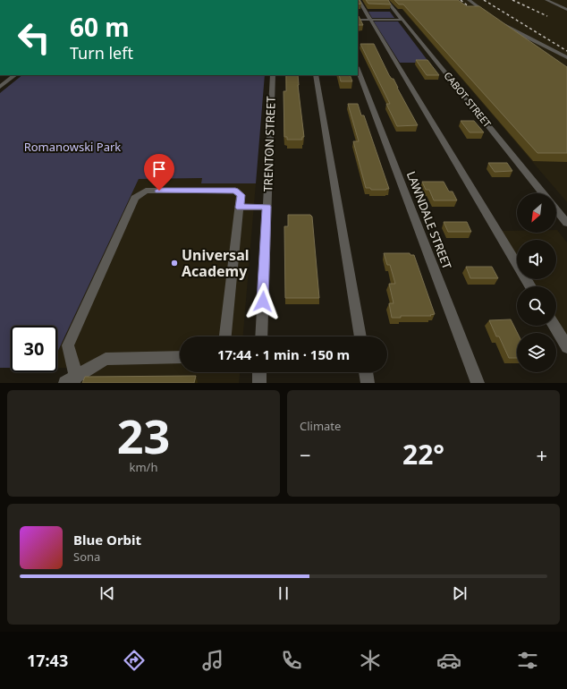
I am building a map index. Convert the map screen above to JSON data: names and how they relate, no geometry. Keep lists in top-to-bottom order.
{
  "streets": {
    "street": ["CABOT STREET", "TRENTON STREET", "LAWNDALE STREET"]
  },
  "parks": ["Romanowski Park"],
  "places": ["Universal Academy"],
  "north": "bottom left",
  "page": {
    "turn": ["60 m", "Turn left"],
    "limit": "30",
    "trip": "17:44 · 1 min · 150 m",
    "tile": [
      ["23", "km/h"],
      "Climate"
    ],
    "heat": ["−", "22°", "+"],
    "song": ["Blue Orbit", "Sona"],
    "tabs": "17:43"
  }
}
